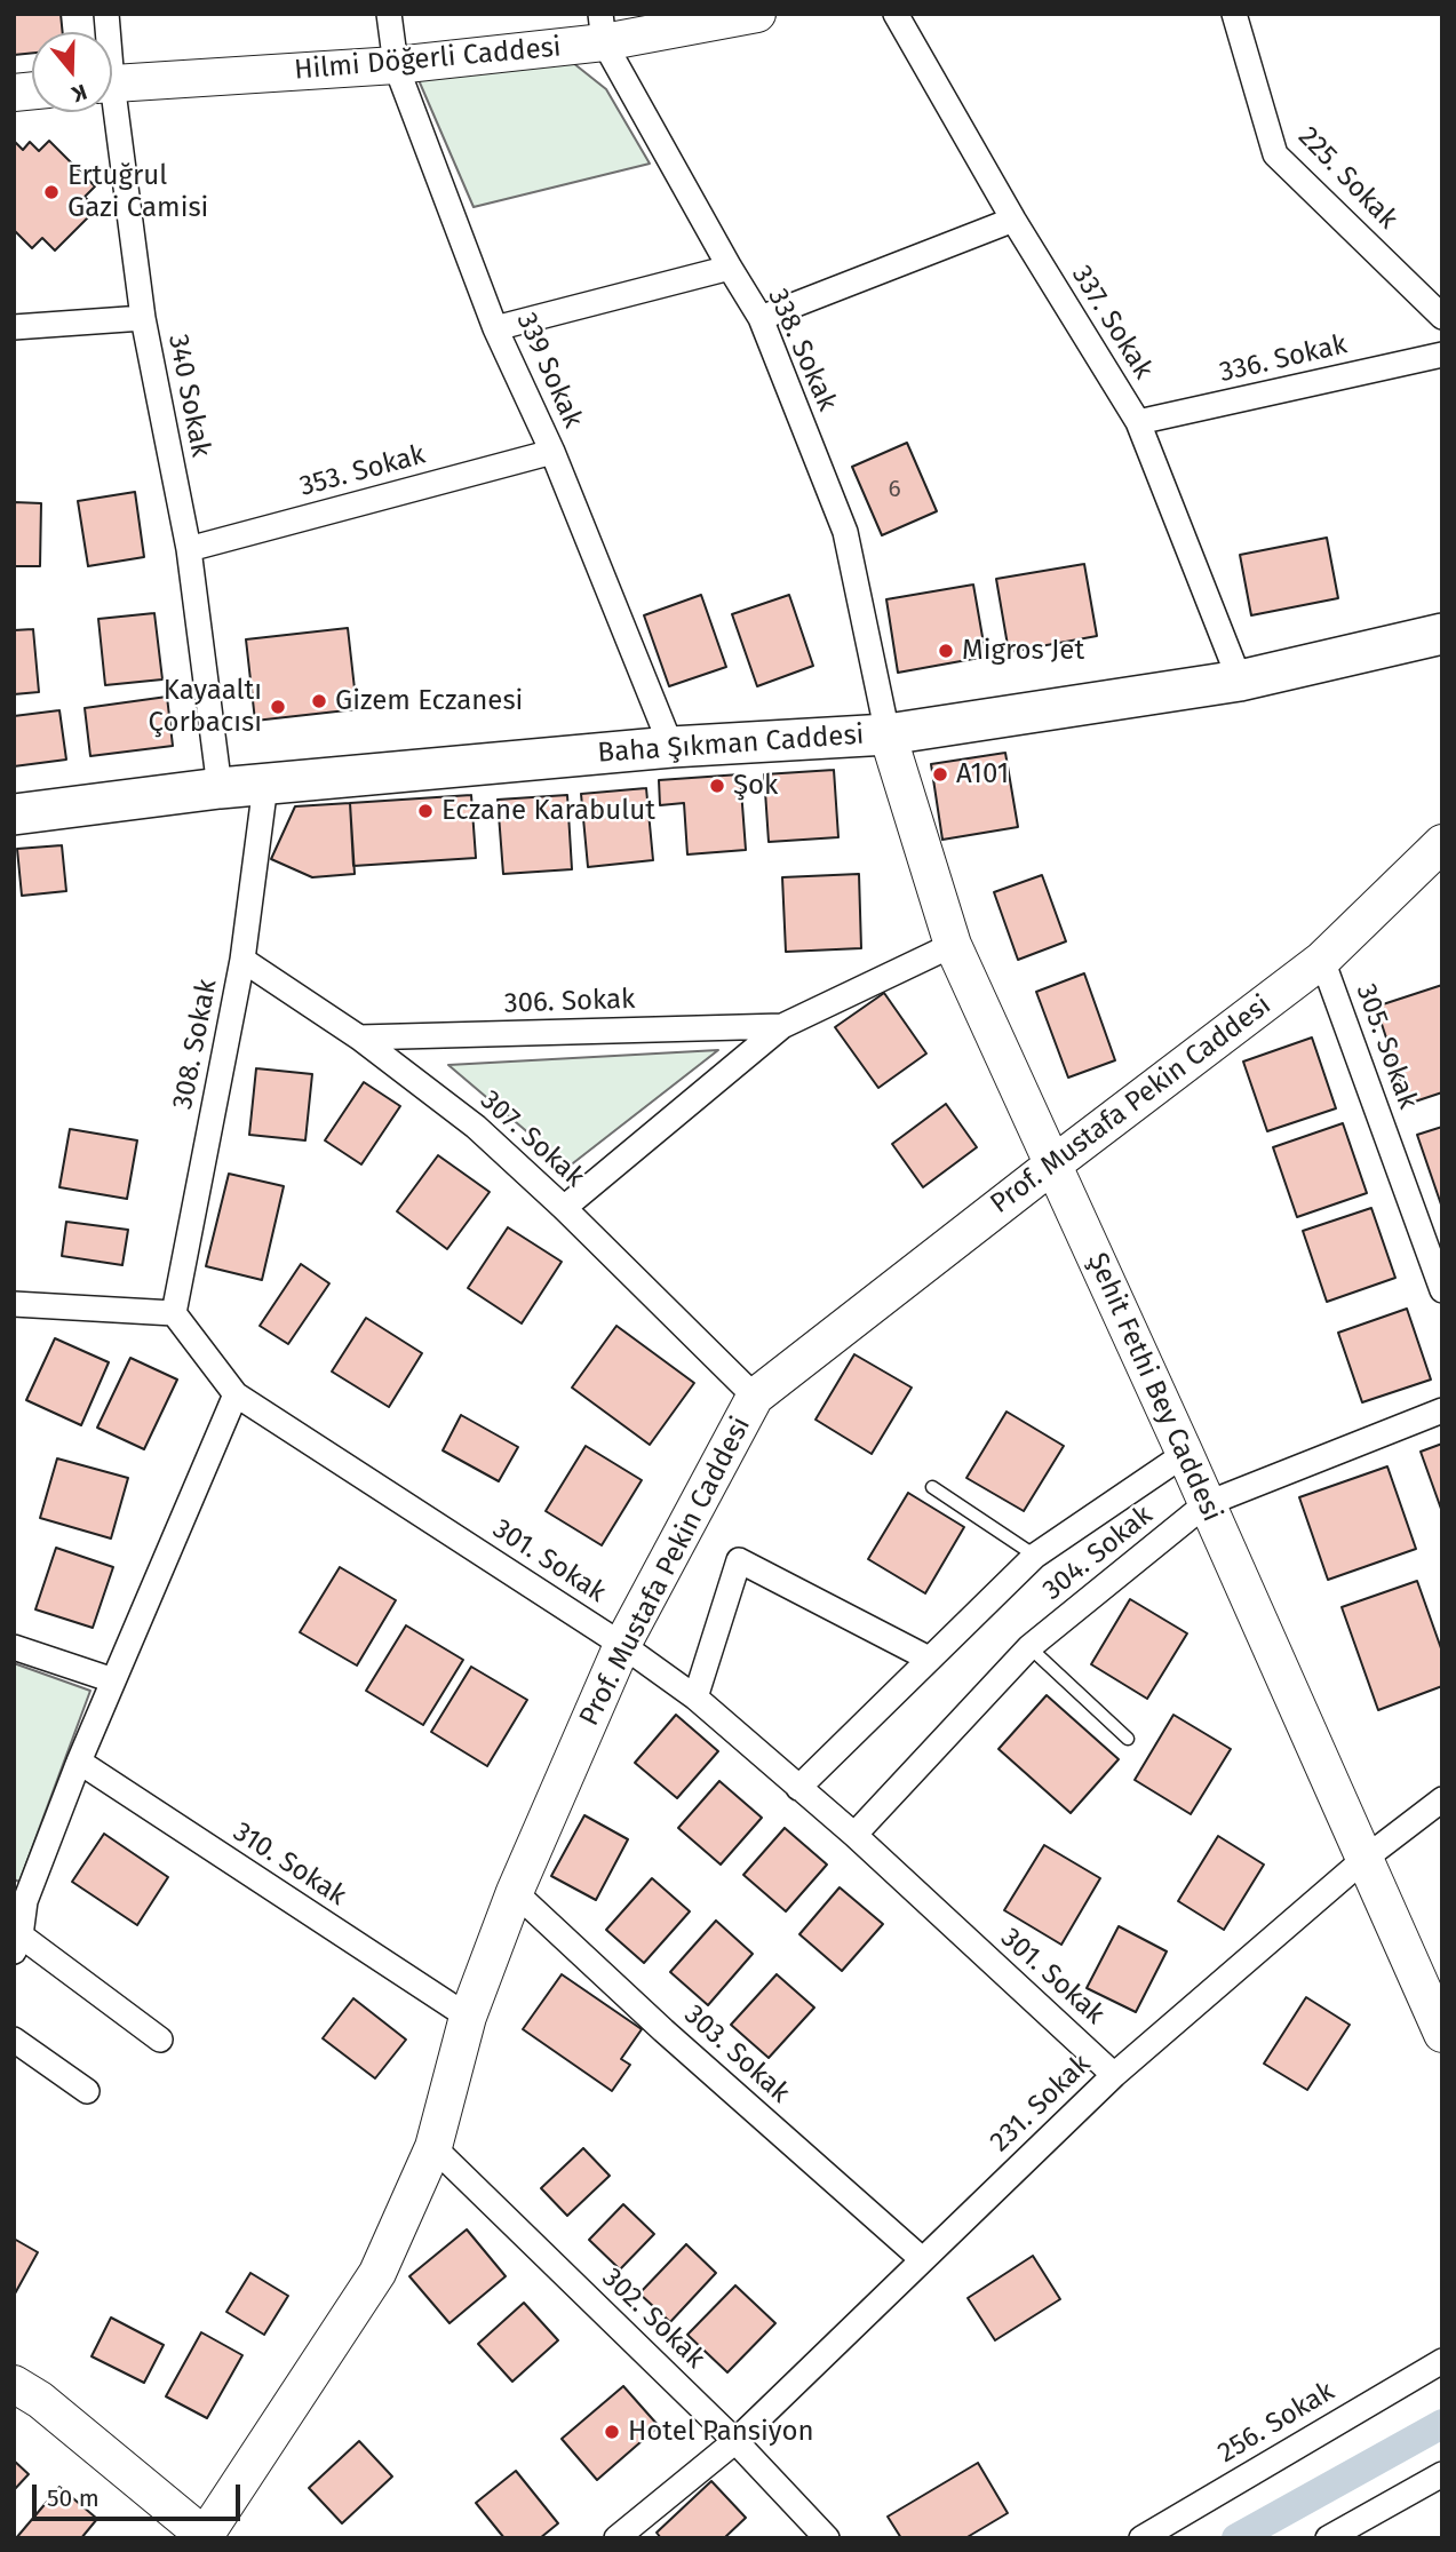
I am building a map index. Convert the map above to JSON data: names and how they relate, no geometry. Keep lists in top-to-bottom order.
{
  "streets": {
    "main road": [
      "Hilmi Döğerli Caddesi",
      "Baha Şıkman Caddesi",
      "Prof. Mustafa Pekin Caddesi",
      "Şehit Fethi Bey Caddesi"
    ],
    "street": [
      "225. Sokak",
      "337. Sokak",
      "338. Sokak",
      "336. Sokak",
      "339 Sokak",
      "340 Sokak",
      "353. Sokak",
      "306. Sokak",
      "308. Sokak",
      "305. Sokak",
      "307. Sokak",
      "304. Sokak",
      "301. Sokak",
      "310. Sokak",
      "303. Sokak",
      "231. Sokak",
      "302. Sokak",
      "256. Sokak"
    ]
  },
  "crossings": [
    ["Hilmi Döğerli Caddesi", "338. Sokak"],
    ["Hilmi Döğerli Caddesi", "339 Sokak"],
    ["337. Sokak", "336. Sokak"],
    ["337. Sokak", "Baha Şıkman Caddesi"],
    ["338. Sokak", "Baha Şıkman Caddesi"],
    ["338. Sokak", "Şehit Fethi Bey Caddesi"],
    ["339 Sokak", "353. Sokak"],
    ["339 Sokak", "Baha Şıkman Caddesi"],
    ["340 Sokak", "353. Sokak"],
    ["340 Sokak", "Baha Şıkman Caddesi"],
    ["Baha Şıkman Caddesi", "308. Sokak"],
    ["Baha Şıkman Caddesi", "Şehit Fethi Bey Caddesi"],
    ["306. Sokak", "307. Sokak"],
    ["308. Sokak", "307. Sokak"],
    ["308. Sokak", "301. Sokak"],
    ["305. Sokak", "Prof. Mustafa Pekin Caddesi"],
    ["Prof. Mustafa Pekin Caddesi", "307. Sokak"],
    ["Prof. Mustafa Pekin Caddesi", "Şehit Fethi Bey Caddesi"],
    ["Prof. Mustafa Pekin Caddesi", "301. Sokak"],
    ["Prof. Mustafa Pekin Caddesi", "310. Sokak"],
    ["Prof. Mustafa Pekin Caddesi", "303. Sokak"],
    ["Prof. Mustafa Pekin Caddesi", "302. Sokak"],
    ["Şehit Fethi Bey Caddesi", "304. Sokak"],
    ["Şehit Fethi Bey Caddesi", "231. Sokak"],
    ["304. Sokak", "301. Sokak"],
    ["301. Sokak", "231. Sokak"],
    ["303. Sokak", "231. Sokak"],
    ["231. Sokak", "302. Sokak"]
  ],
  "places": [
    "Ertuğrul Gazi Camisi",
    "Migros Jet",
    "Gizem Eczanesi",
    "Kayaaltı Çorbacısı",
    "A101",
    "Şok",
    "Eczane Karabulut",
    "Hotel Pansiyon"
  ],
  "house_numbers": ["6"],
  "scale_bar": "50 m",
  "north": "bottom"
}
